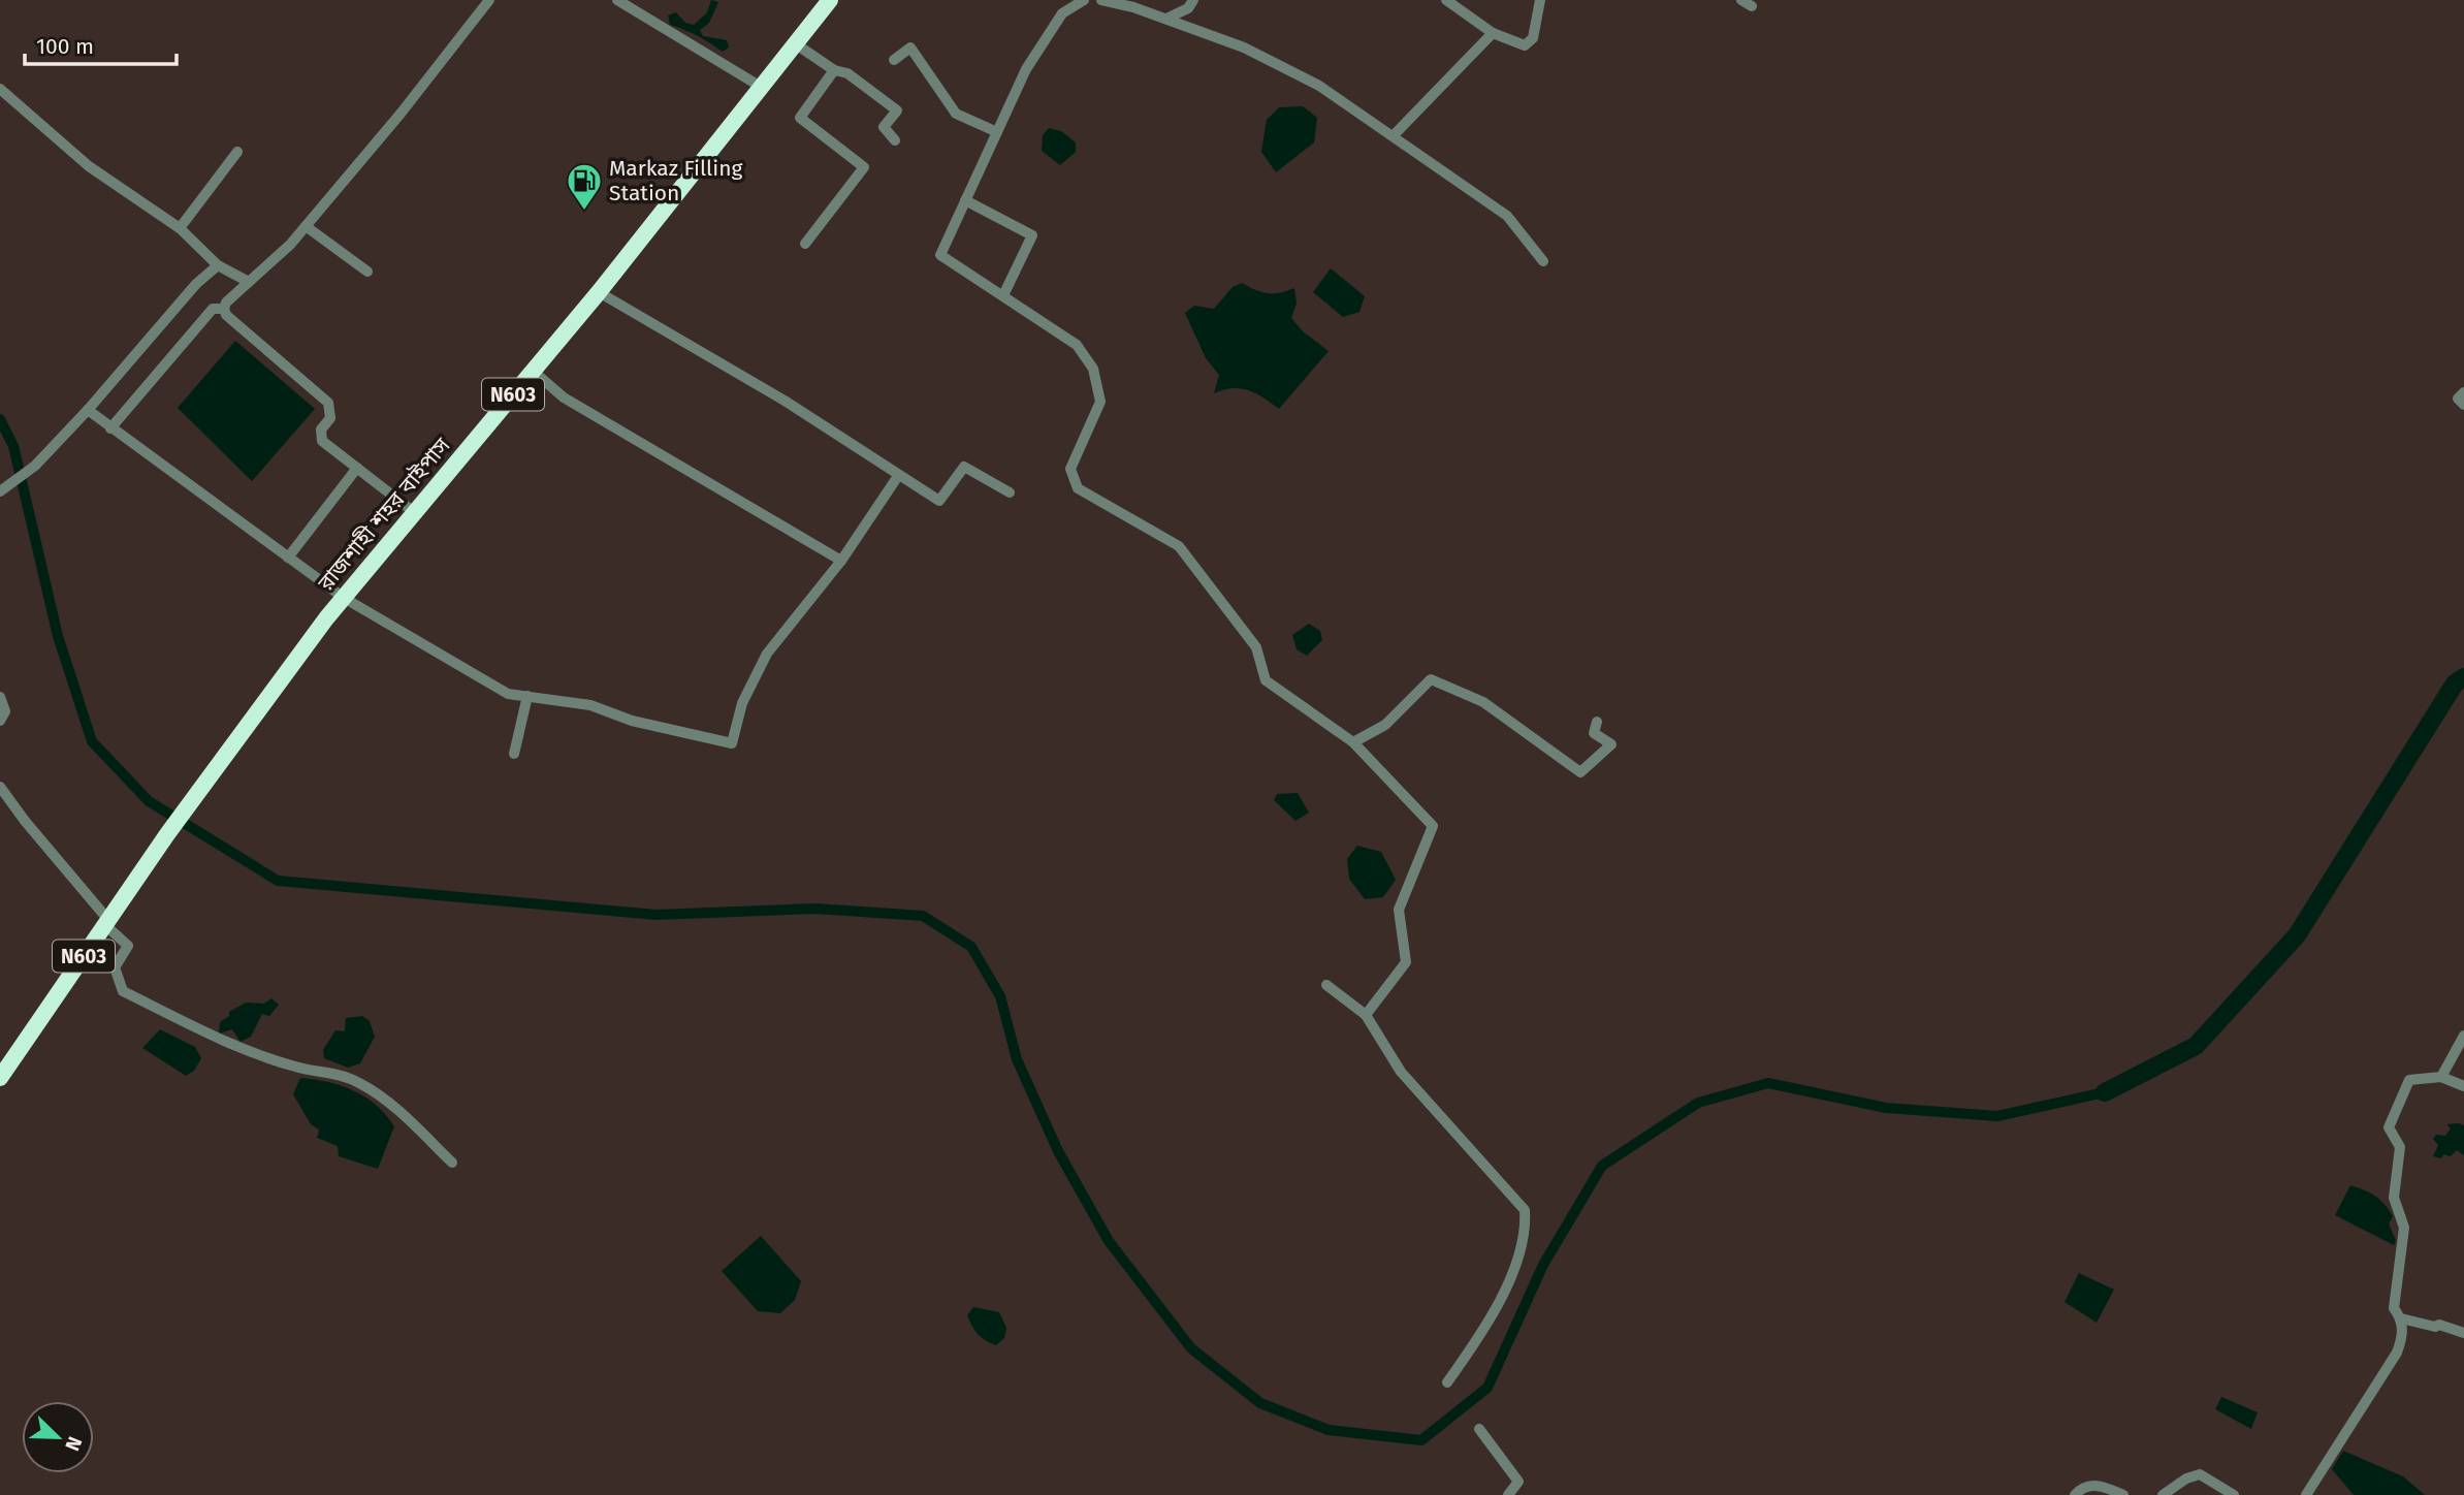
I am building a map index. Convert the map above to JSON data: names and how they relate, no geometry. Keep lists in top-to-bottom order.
{
  "streets": {
    "highway": ["N603", "রাজশাহী শহর বাইপাস"]
  },
  "places": {
    "fuel station": ["Markaz Filling Station"]
  },
  "scale_bar": "100 m",
  "north": "bottom right"
}
